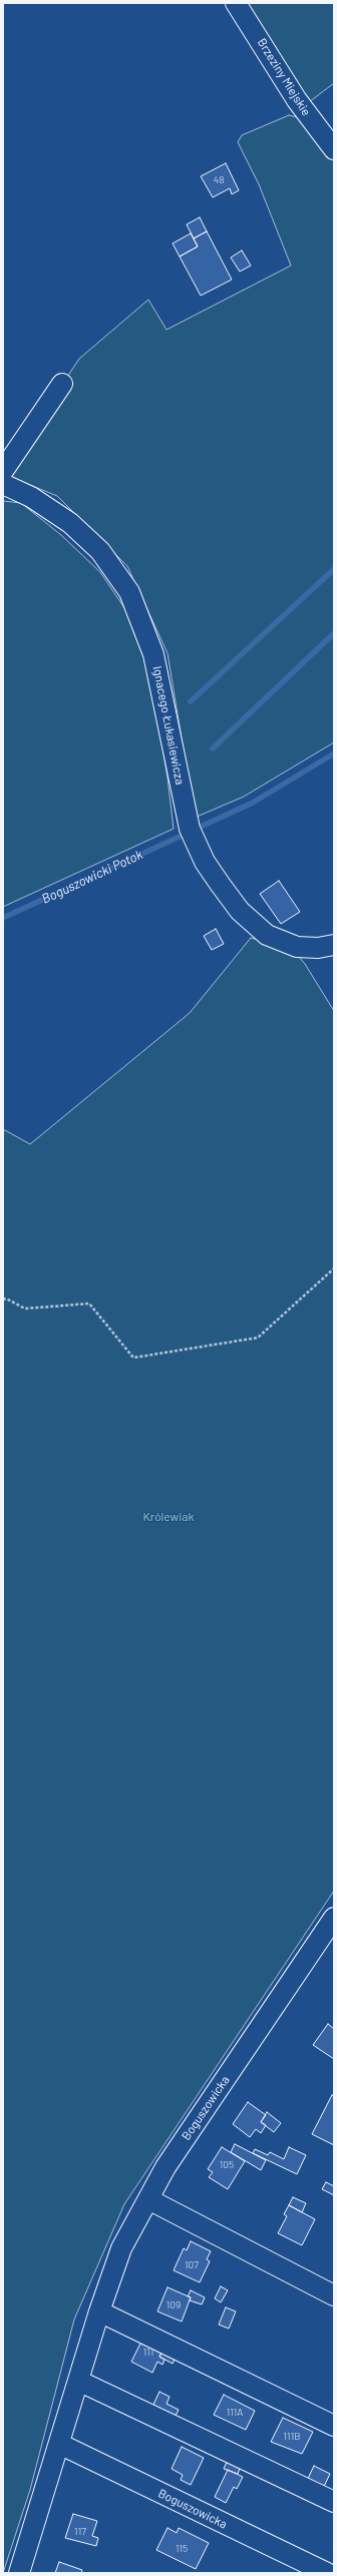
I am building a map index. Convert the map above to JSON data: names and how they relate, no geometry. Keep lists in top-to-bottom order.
{
  "streets": {
    "street": ["Brzeziny Miejskie", "Ignacego Łukasiewicza", "Boguszowicka"]
  },
  "water": ["Boguszowicki Potok"],
  "parks": ["Królewiak"],
  "house_numbers": [
    "48",
    "105",
    "107",
    "109",
    "111",
    "111A",
    "111B",
    "117",
    "115"
  ]
}
